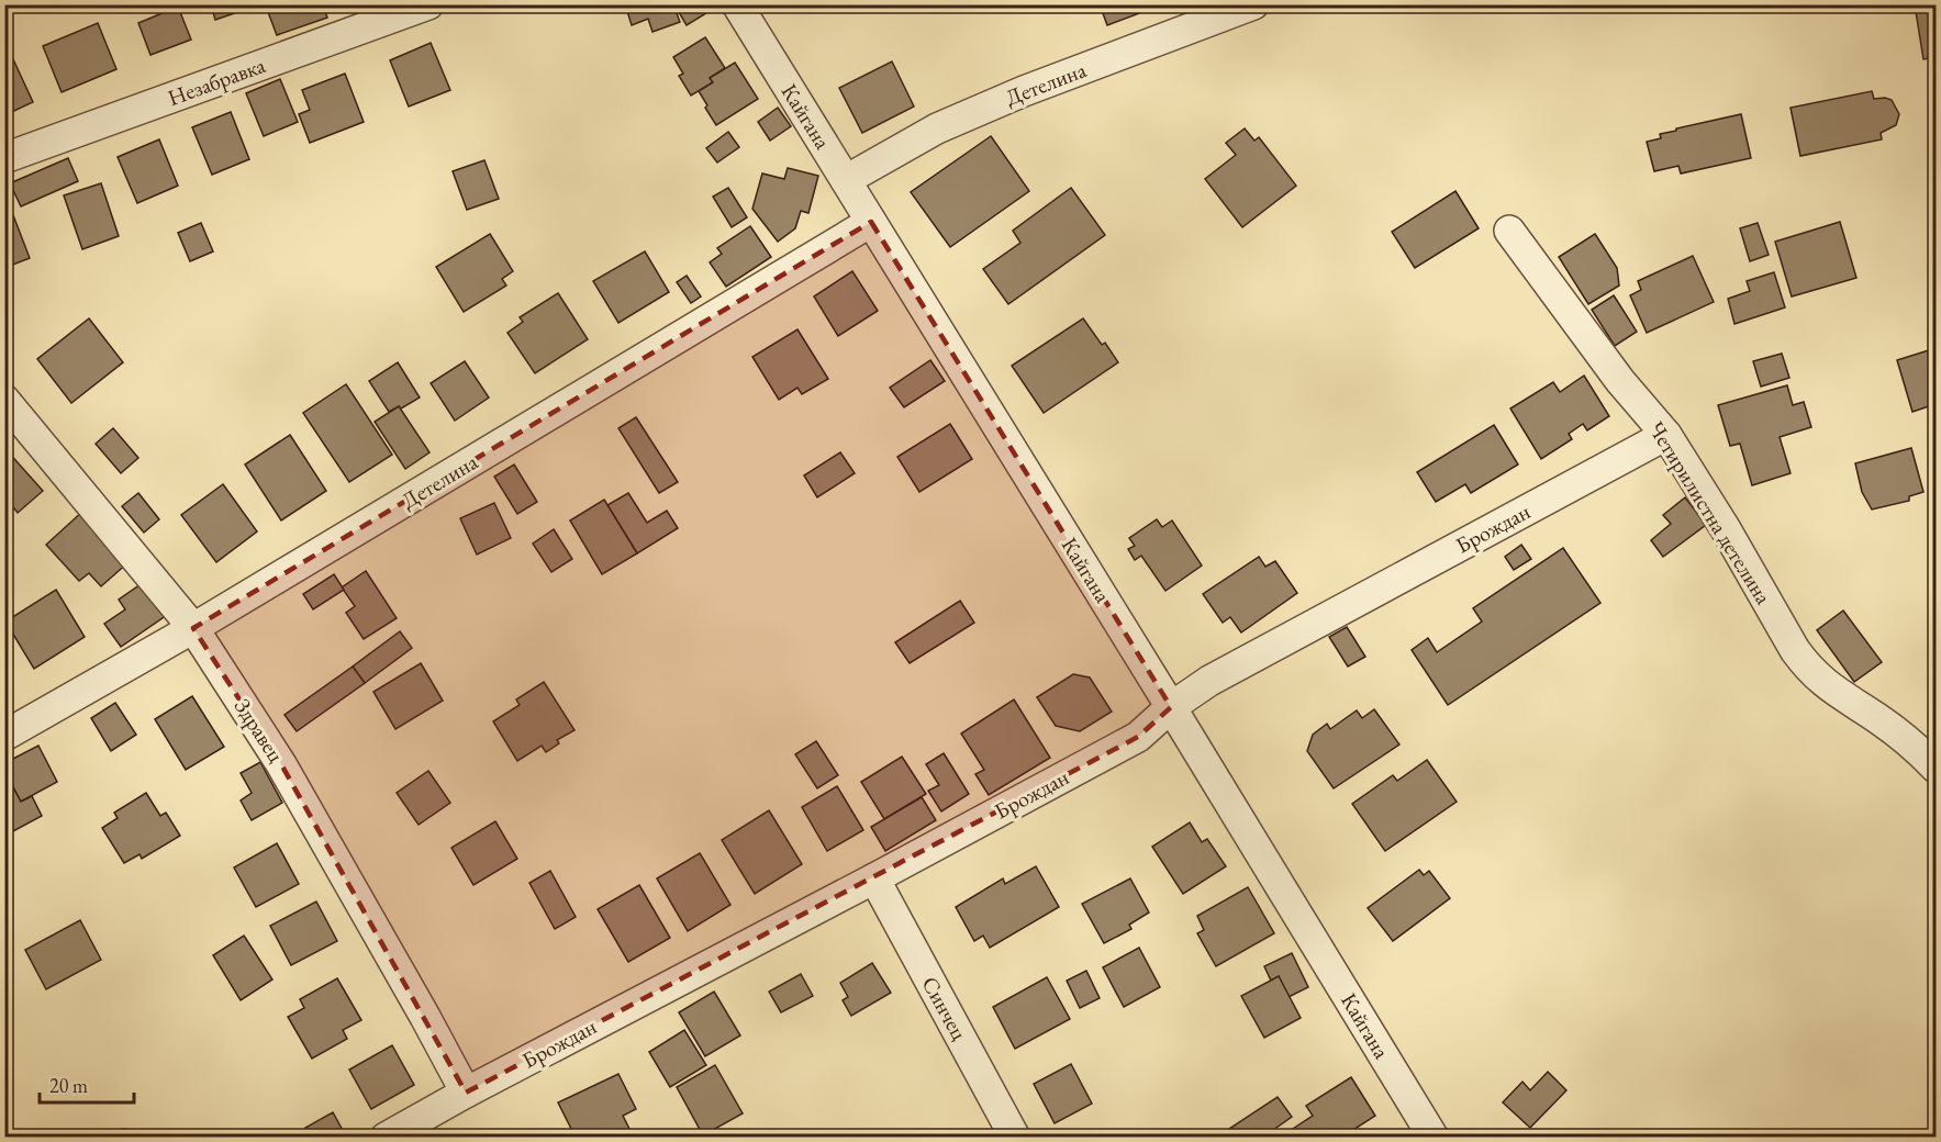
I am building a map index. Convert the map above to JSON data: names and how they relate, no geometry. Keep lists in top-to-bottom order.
{
  "streets": {
    "street": [
      "Незабравка",
      "Детелина",
      "Кайгана",
      "Четирилистна детелина",
      "Брождан",
      "Здравец",
      "Синчец"
    ]
  },
  "crossings": [
    ["Детелина", "Кайгана"],
    ["Детелина", "Здравец"],
    ["Кайгана", "Брождан"],
    ["Четирилистна детелина", "Брождан"],
    ["Брождан", "Здравец"],
    ["Брождан", "Синчец"]
  ],
  "scale_bar": "20 m"
}
